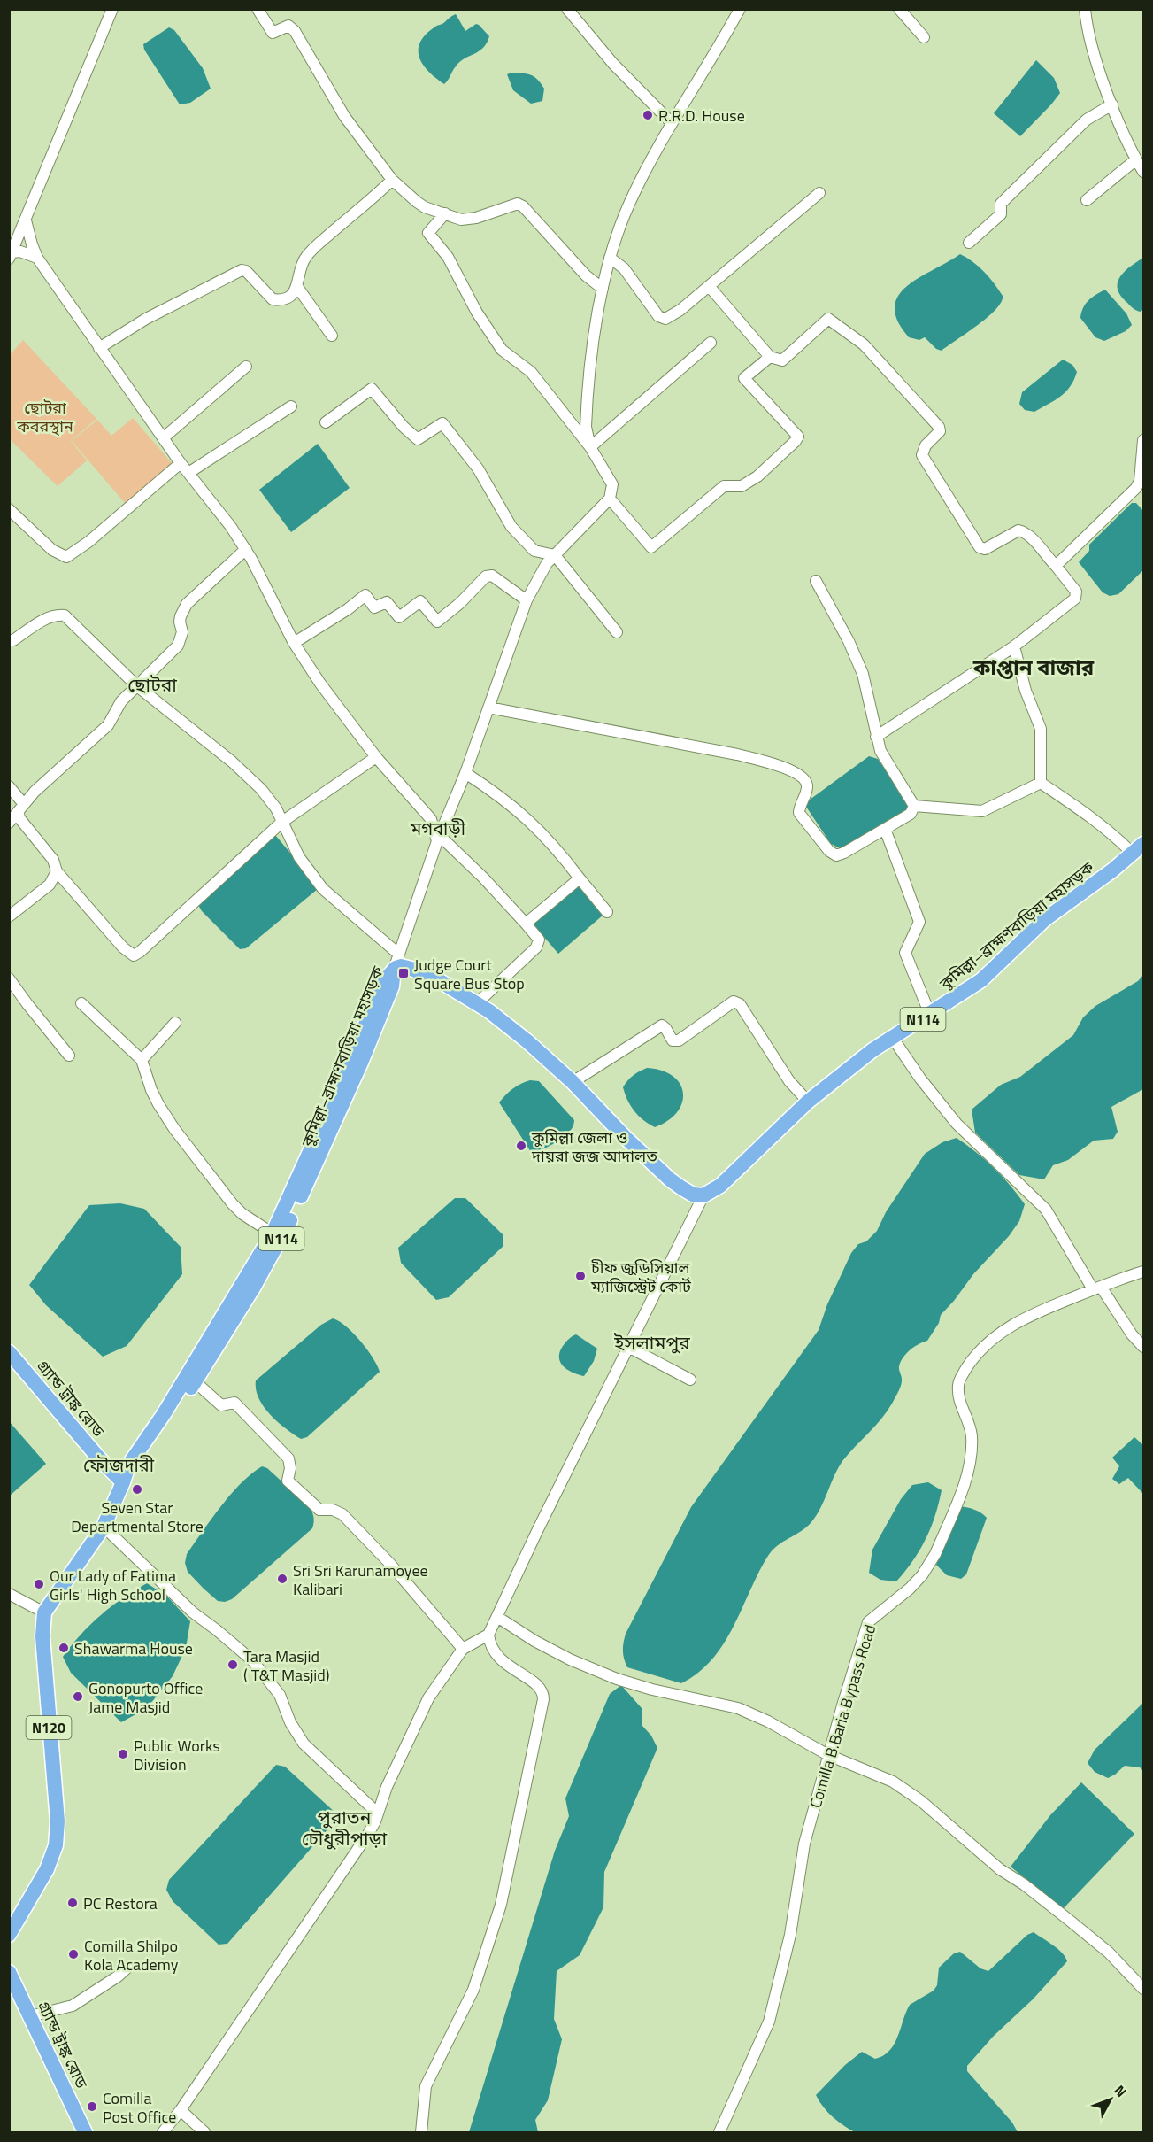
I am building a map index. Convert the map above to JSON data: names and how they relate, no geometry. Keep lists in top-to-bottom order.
{
  "streets": {
    "highway": [
      "কুমিল্লা–ব্রাহ্মণবাড়িয়া মহাসড়ক",
      "N114",
      "গ্র্যান্ড ট্রাঙ্ক রোড",
      "N120"
    ],
    "street": ["Comilla B.Baria Bypass Road"]
  },
  "crossings": [
    ["কুমিল্লা–ব্রাহ্মণবাড়িয়া মহাসড়ক", "N114"],
    ["কুমিল্লা–ব্রাহ্মণবাড়িয়া মহাসড়ক", "গ্র্যান্ড ট্রাঙ্ক রোড"],
    ["N114", "গ্র্যান্ড ট্রাঙ্ক রোড"]
  ],
  "districts": [
    "কাপ্তান বাজার",
    "ছোটরা",
    "মগবাড়ী",
    "ইসলামপুর",
    "ফৌজদারী",
    "পুরাতন চৌধুরীপাড়া"
  ],
  "parks": ["ছোটরা কবরস্থান"],
  "places": {
    "other": [
      "R.R.D. House",
      "কুমিল্লা জেলা ও দায়রা জজ আদালত",
      "চীফ জুডিসিয়াল ম্যাজিস্ট্রেট কোর্ট",
      "Seven Star Departmental Store",
      "Sri Sri Karunamoyee Kalibari",
      "Our Lady of Fatima Girls' High School",
      "Shawarma House",
      "Tara Masjid ( T&T Masjid)",
      "Gonopurto Office Jame Masjid",
      "Public Works Division",
      "PC Restora",
      "Comilla Shilpo Kola Academy",
      "Comilla Post Office"
    ],
    "transit": ["Judge Court Square Bus Stop"]
  },
  "north": "top right"
}
